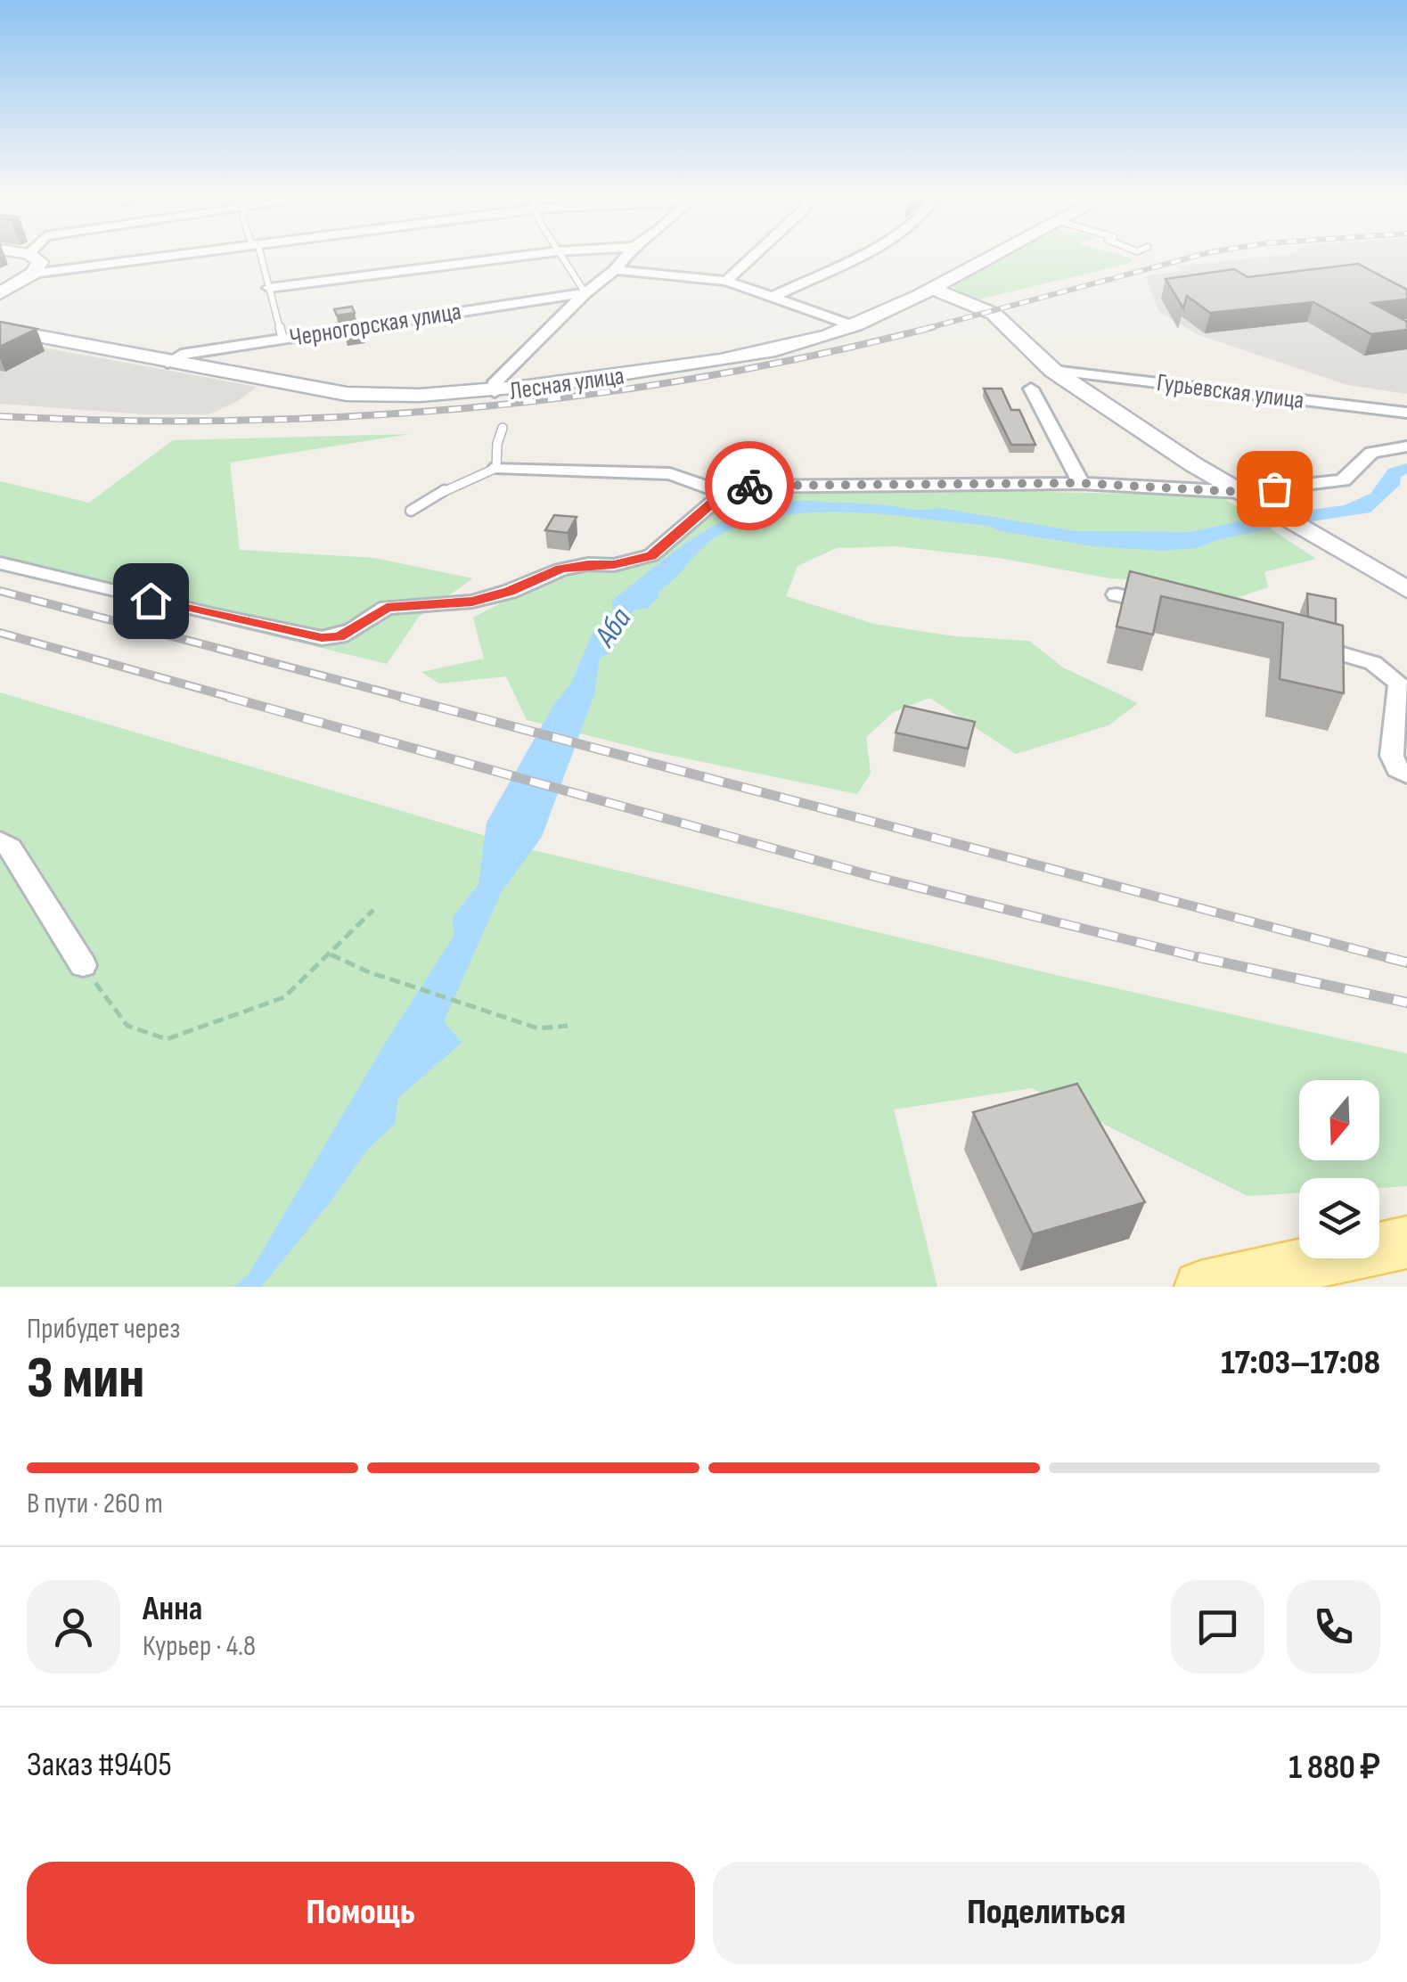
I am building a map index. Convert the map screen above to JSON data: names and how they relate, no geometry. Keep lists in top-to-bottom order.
{
  "streets": {
    "main road": ["Лесная улица"],
    "street": ["Черногорская улица", "Гурьевская улица"]
  },
  "crossings": [
    ["Черногорская улица", "Лесная улица"]
  ],
  "water": ["Аба"],
  "north": "bottom",
  "page": {
    "heading": ["3 мин", "Прибудет через", "17:03–17:08"],
    "panel": [
      "Анна",
      "Курьер · 4.8",
      "Заказ #9405",
      "1 880 ₽"
    ],
    "bar": "В пути · 260 m",
    "buttons": ["Помощь", "Поделиться"]
  }
}
